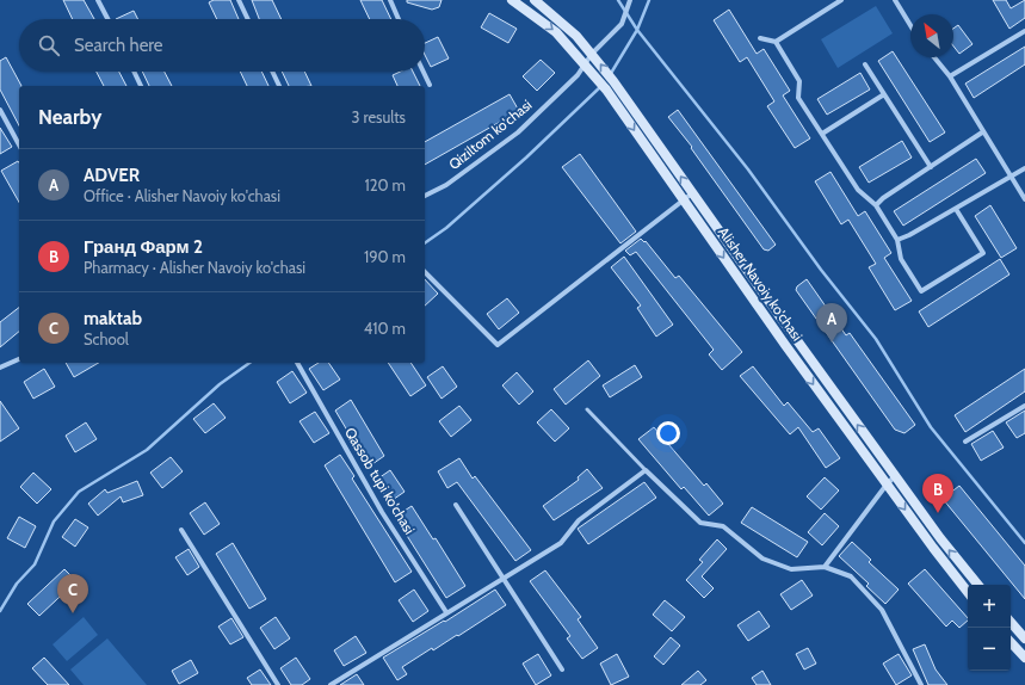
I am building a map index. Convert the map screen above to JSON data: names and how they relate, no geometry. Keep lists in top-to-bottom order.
{
  "streets": {
    "main road": ["Alisher Navoiy ko'chasi"],
    "street": ["Qiziltom ko'chasi", "Qassob tupi ko'chasi"]
  },
  "crossings": [
    ["Qiziltom ko'chasi", "Alisher Navoiy ko'chasi"]
  ],
  "north": "top left",
  "page": {
    "search": "Search here",
    "heading": ["Nearby", "3 results"],
    "list": [
      {
        "mark": "A",
        "name": "ADVER",
        "note": "Office · Alisher Navoiy ko'chasi",
        "value": "120 m"
      },
      {
        "mark": "B",
        "name": "Гранд Фарм 2",
        "note": "Pharmacy · Alisher Navoiy ko'chasi",
        "value": "190 m"
      },
      {
        "mark": "C",
        "name": "maktab",
        "note": "School",
        "value": "410 m"
      }
    ],
    "pins": ["A", "B", "C"],
    "map_buttons": ["+", "−"]
  }
}
